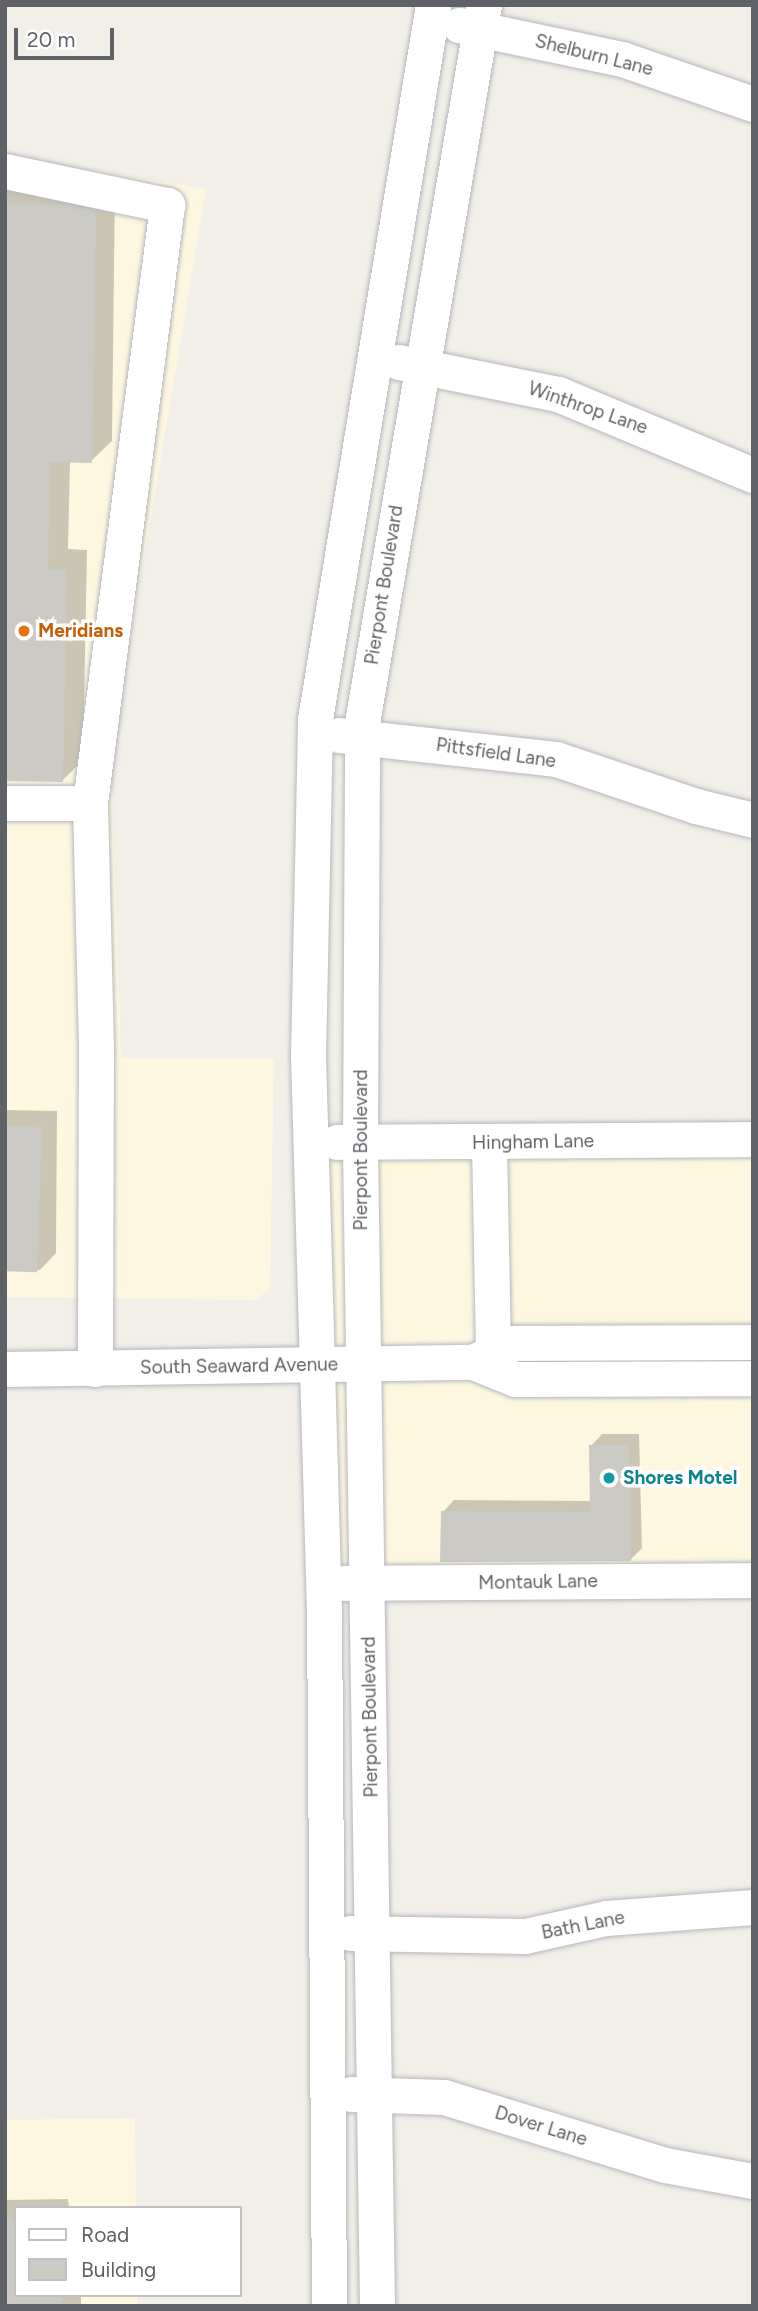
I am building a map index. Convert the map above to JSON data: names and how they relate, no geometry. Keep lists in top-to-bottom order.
{
  "streets": {
    "street": [
      "Shelburn Lane",
      "Winthrop Lane",
      "Pierpont Boulevard",
      "Pittsfield Lane",
      "Hingham Lane",
      "South Seaward Avenue",
      "Montauk Lane",
      "Bath Lane",
      "Dover Lane"
    ]
  },
  "crossings": [
    ["Shelburn Lane", "Pierpont Boulevard"],
    ["Winthrop Lane", "Pierpont Boulevard"],
    ["Pierpont Boulevard", "Pittsfield Lane"],
    ["Pierpont Boulevard", "Hingham Lane"],
    ["Pierpont Boulevard", "South Seaward Avenue"],
    ["Pierpont Boulevard", "Montauk Lane"],
    ["Pierpont Boulevard", "Bath Lane"],
    ["Pierpont Boulevard", "Dover Lane"]
  ],
  "places": ["Meridians", "Shores Motel"],
  "legend": ["Road", "Building"],
  "scale_bar": "20 m"
}
